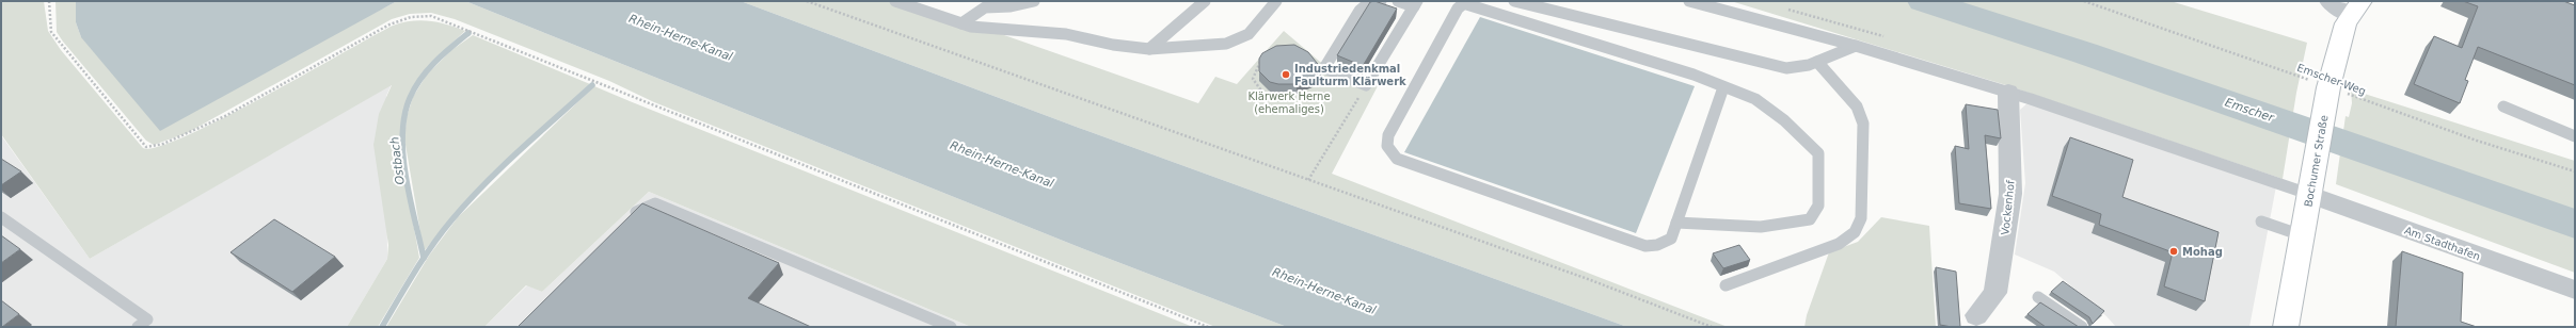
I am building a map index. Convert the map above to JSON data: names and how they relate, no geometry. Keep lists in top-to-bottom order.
{
  "streets": {
    "main road": ["Bochumer Straße"],
    "street": ["Vockenhof", "Am Stadthafen"],
    "path": ["Emscher-Weg"]
  },
  "crossings": [
    ["Emscher-Weg", "Bochumer Straße"],
    ["Bochumer Straße", "Am Stadthafen"]
  ],
  "water": ["Rhein-Herne-Kanal", "Emscher", "Ostbach"],
  "parks": ["Klärwerk Herne (ehemaliges)"],
  "places": ["Industriedenkmal Faulturm Klärwerk", "Mohag"]
}
